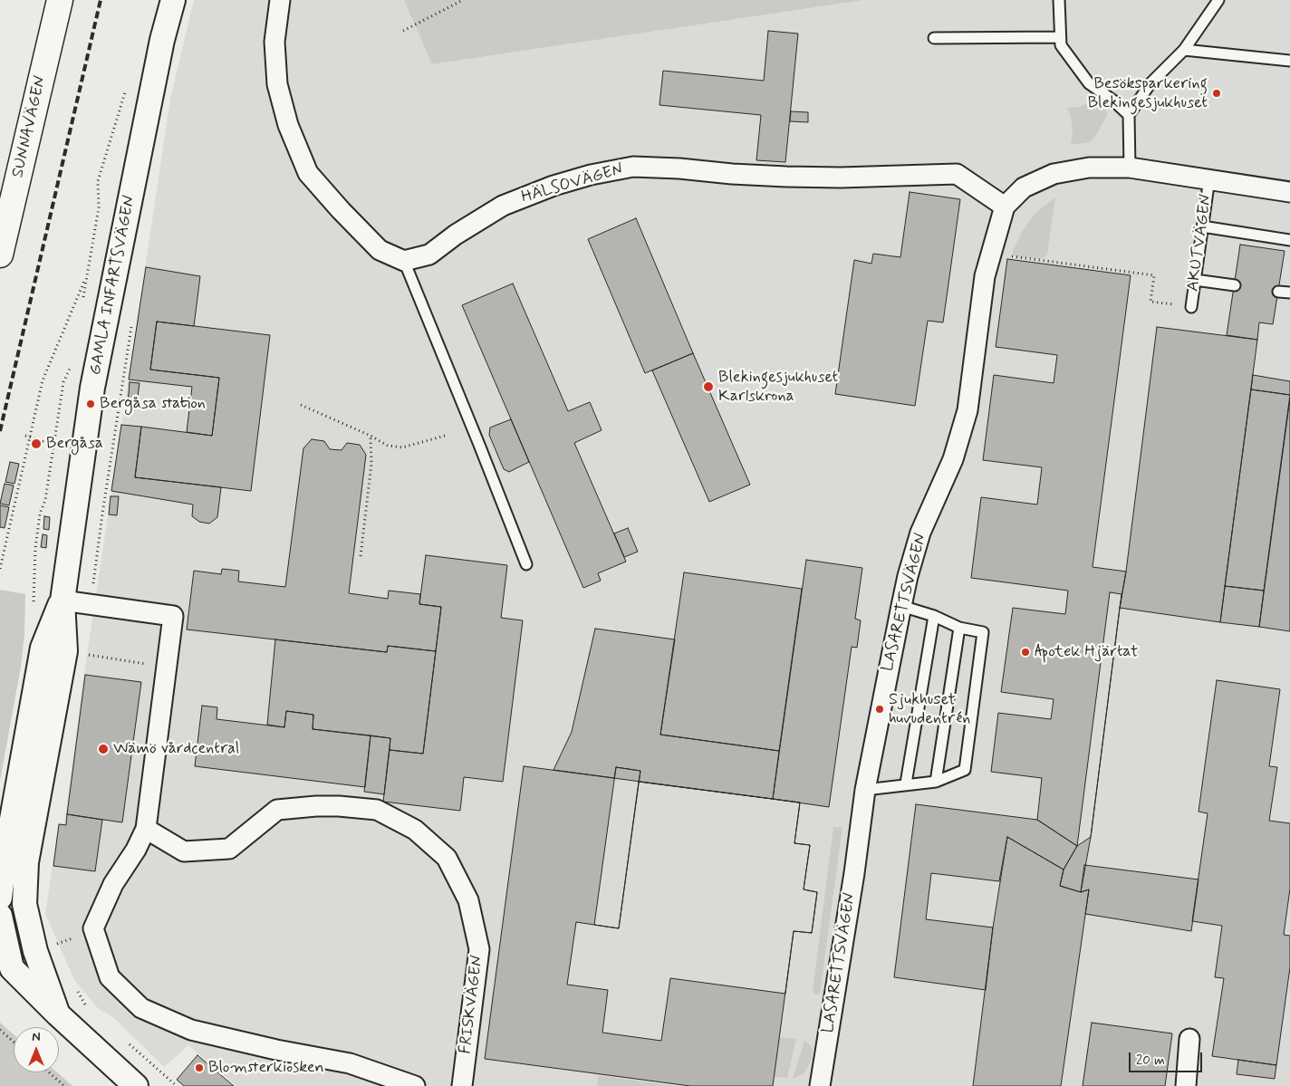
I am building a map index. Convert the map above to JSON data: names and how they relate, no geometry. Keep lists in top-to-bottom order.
{
  "streets": {
    "main road": ["SUNNAVÄGEN"],
    "street": [
      "HÄLSOVÄGEN",
      "AKUTVÄGEN",
      "GAMLA INFARTSVÄGEN",
      "LASARETTSVÄGEN",
      "FRISKVÄGEN"
    ]
  },
  "crossings": [
    ["HÄLSOVÄGEN", "AKUTVÄGEN"],
    ["HÄLSOVÄGEN", "LASARETTSVÄGEN"],
    ["AKUTVÄGEN", "LASARETTSVÄGEN"]
  ],
  "places": [
    "Besöksparkering Blekingesjukhuset",
    "Blekingesjukhuset Karlskrona",
    "Bergåsa station",
    "Bergåsa",
    "Apotek Hjärtat",
    "Sjukhuset huvudentrén",
    "Wämö vårdcentral",
    "Blomsterkiosken"
  ],
  "scale_bar": "20 m",
  "north": "top"
}
